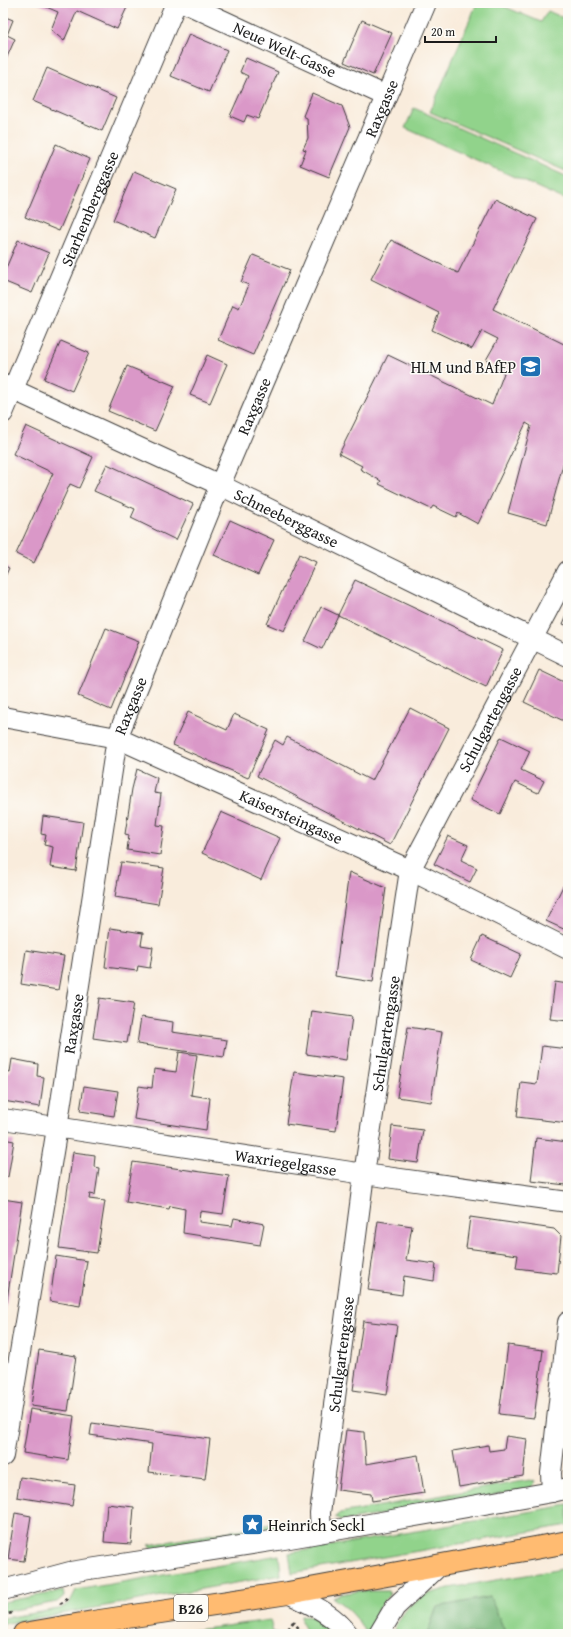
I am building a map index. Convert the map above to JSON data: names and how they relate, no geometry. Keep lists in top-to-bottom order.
{
  "streets": {
    "main road": ["B26"],
    "street": [
      "Neue Welt-Gasse",
      "Raxgasse",
      "Starhemberggasse",
      "Schneeberggasse",
      "Schulgartengasse",
      "Kaisersteingasse",
      "Waxriegelgasse"
    ]
  },
  "crossings": [
    ["Neue Welt-Gasse", "Raxgasse"],
    ["Raxgasse", "Schneeberggasse"],
    ["Raxgasse", "Kaisersteingasse"],
    ["Raxgasse", "Waxriegelgasse"],
    ["Starhemberggasse", "Schneeberggasse"],
    ["Schneeberggasse", "Schulgartengasse"],
    ["Schulgartengasse", "Kaisersteingasse"],
    ["Schulgartengasse", "Waxriegelgasse"]
  ],
  "places": {
    "school or university": ["HLM und BAfEP"],
    "place": ["Heinrich Seckl"]
  },
  "scale_bar": "20 m"
}
